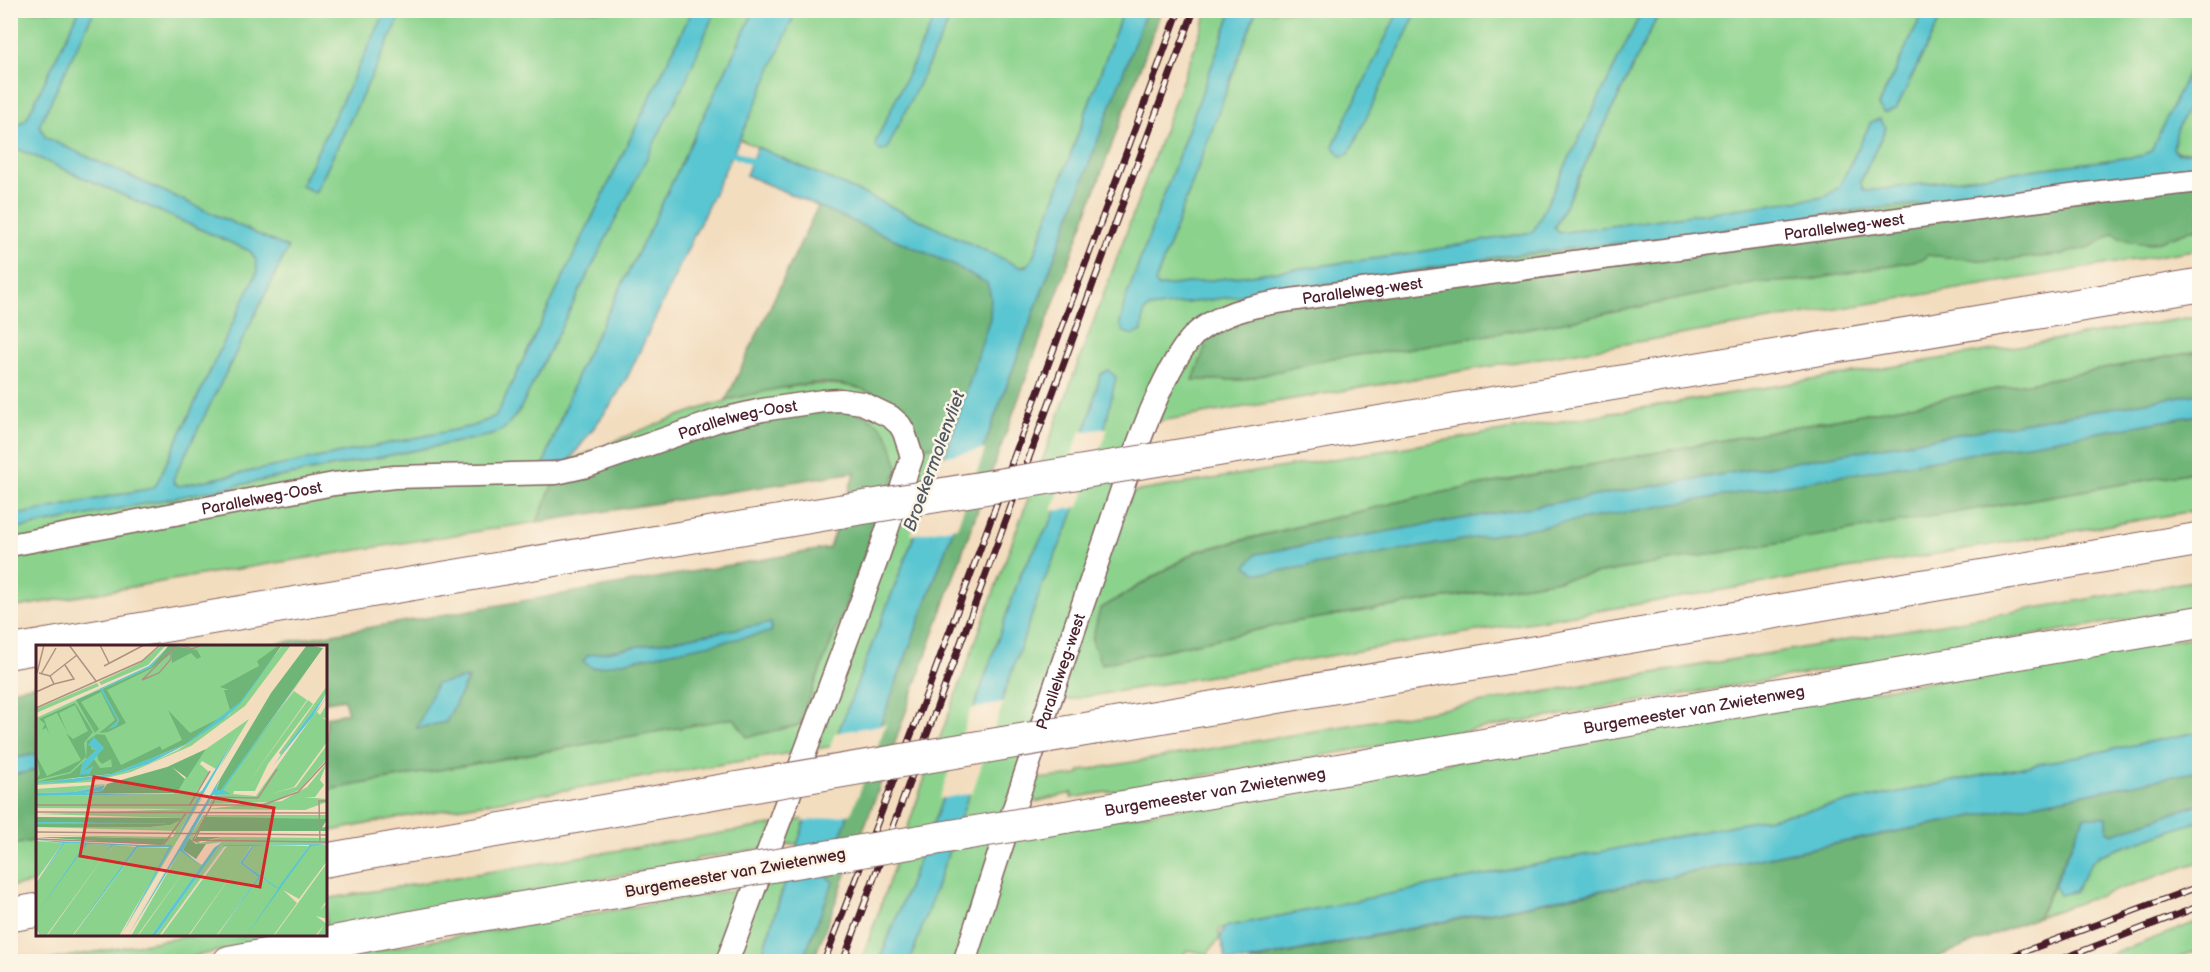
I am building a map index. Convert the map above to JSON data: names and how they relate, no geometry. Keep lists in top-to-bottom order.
{
  "streets": {
    "main road": ["Burgemeester van Zwietenweg"],
    "street": ["Parallelweg-west", "Parallelweg-Oost"]
  },
  "water": ["Broekermolenvliet"]
}
